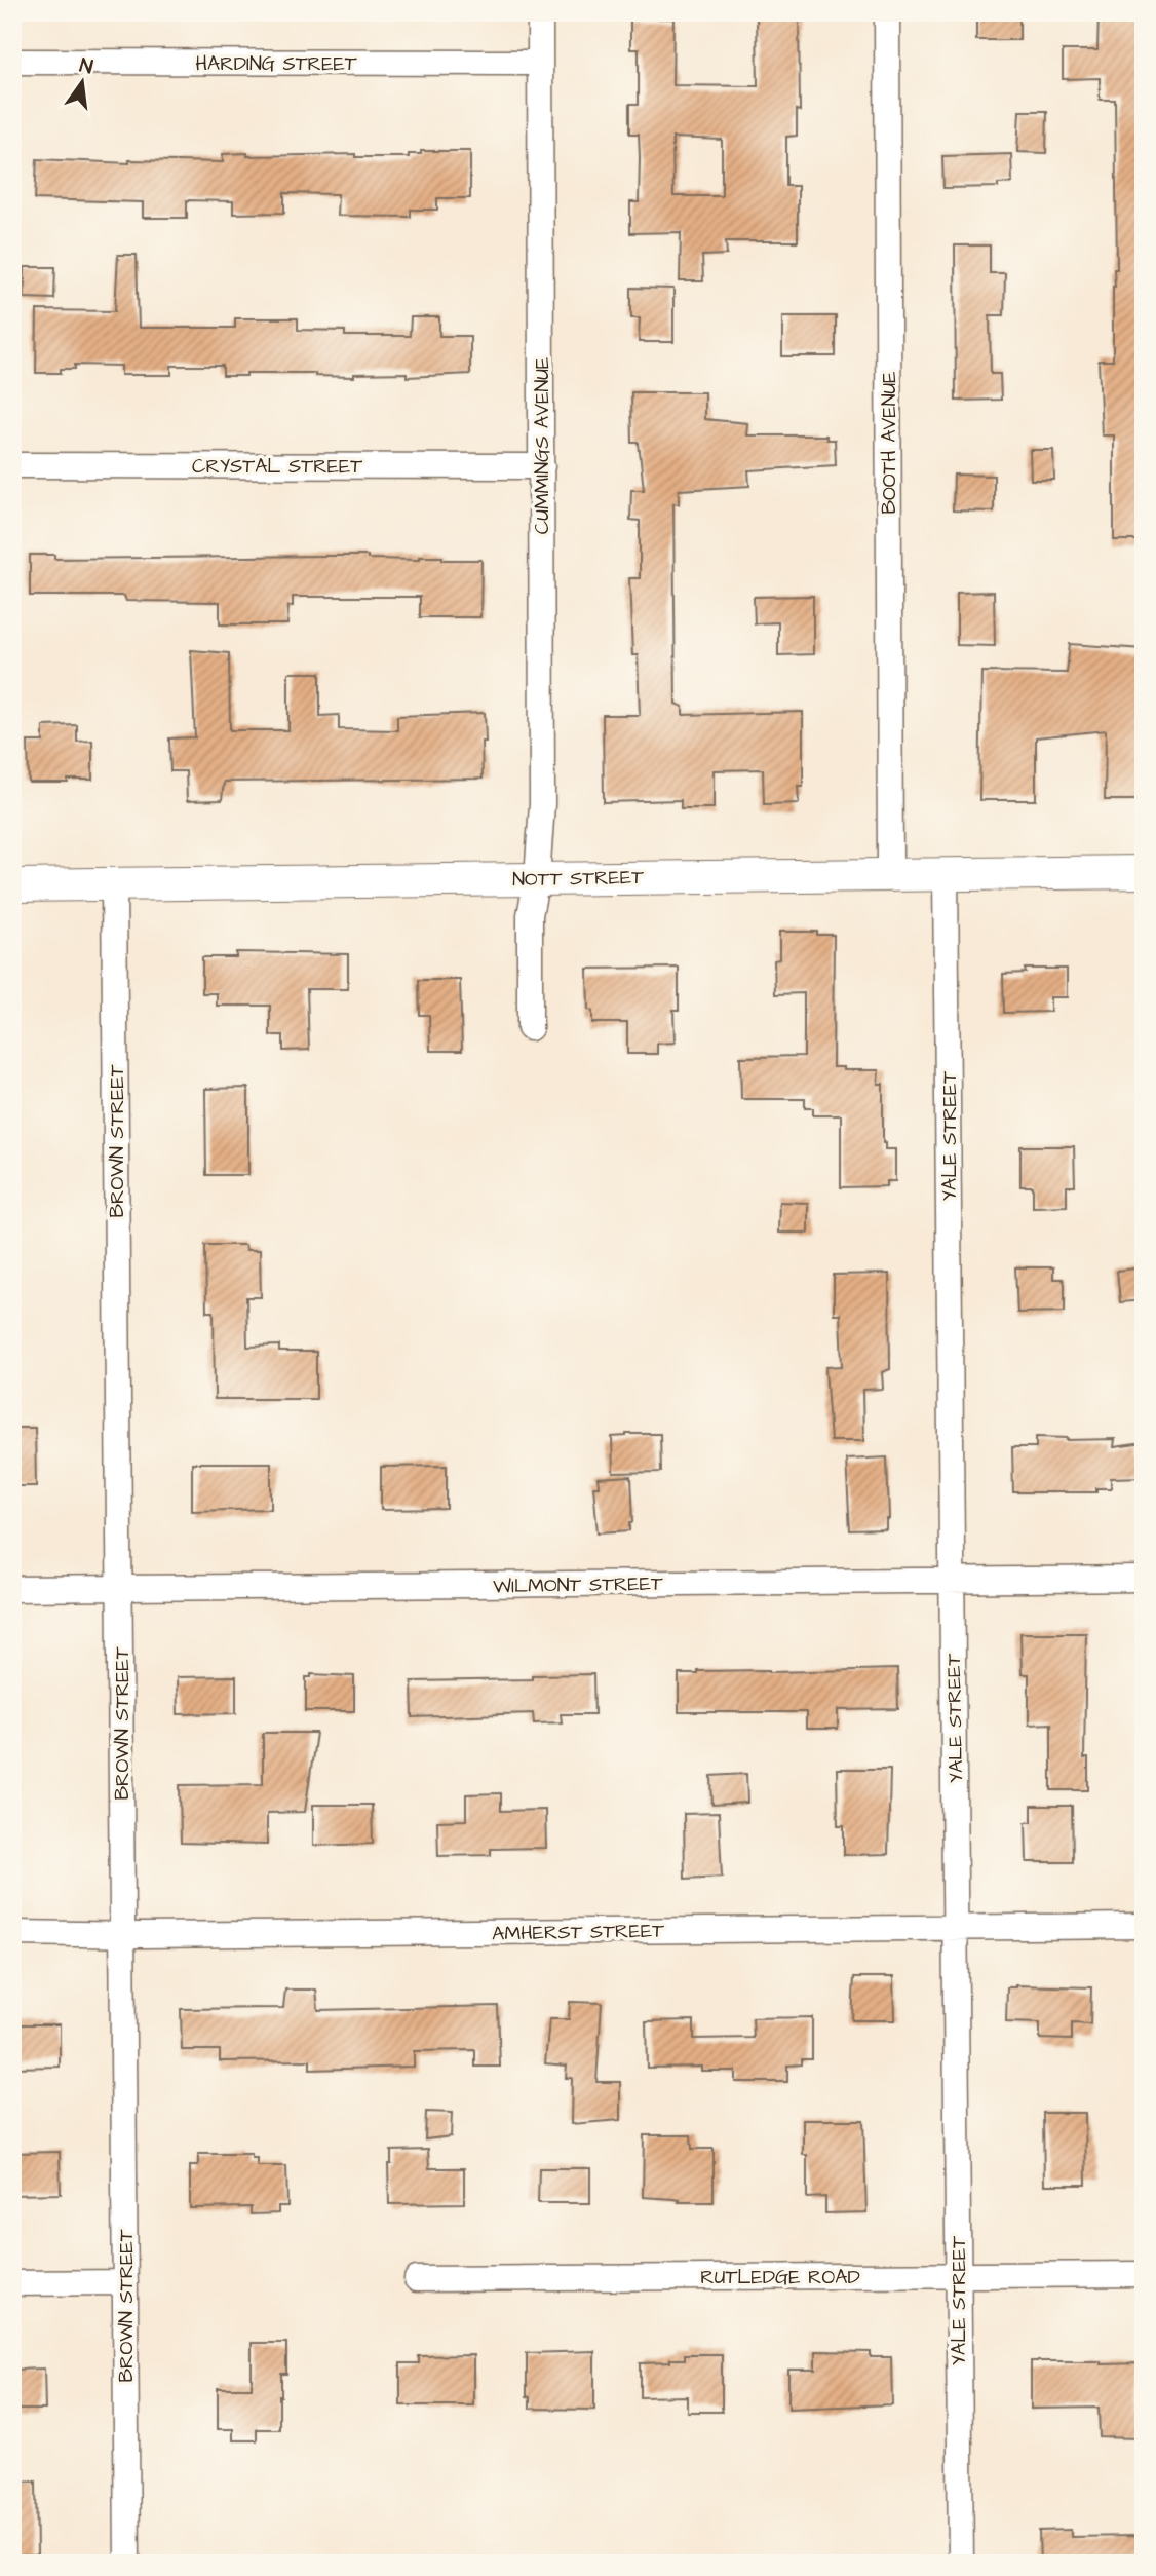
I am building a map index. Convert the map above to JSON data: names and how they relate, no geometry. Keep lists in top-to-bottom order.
{
  "streets": {
    "street": [
      "HARDING STREET",
      "BOOTH AVENUE",
      "CUMMINGS AVENUE",
      "CRYSTAL STREET",
      "NOTT STREET",
      "YALE STREET",
      "BROWN STREET",
      "WILMONT STREET",
      "AMHERST STREET",
      "RUTLEDGE ROAD"
    ]
  },
  "crossings": [
    ["HARDING STREET", "CUMMINGS AVENUE"],
    ["BOOTH AVENUE", "NOTT STREET"],
    ["CUMMINGS AVENUE", "CRYSTAL STREET"],
    ["CUMMINGS AVENUE", "NOTT STREET"],
    ["NOTT STREET", "YALE STREET"],
    ["NOTT STREET", "BROWN STREET"],
    ["YALE STREET", "WILMONT STREET"],
    ["YALE STREET", "AMHERST STREET"],
    ["YALE STREET", "RUTLEDGE ROAD"],
    ["BROWN STREET", "WILMONT STREET"],
    ["BROWN STREET", "AMHERST STREET"]
  ],
  "north": "top"
}
